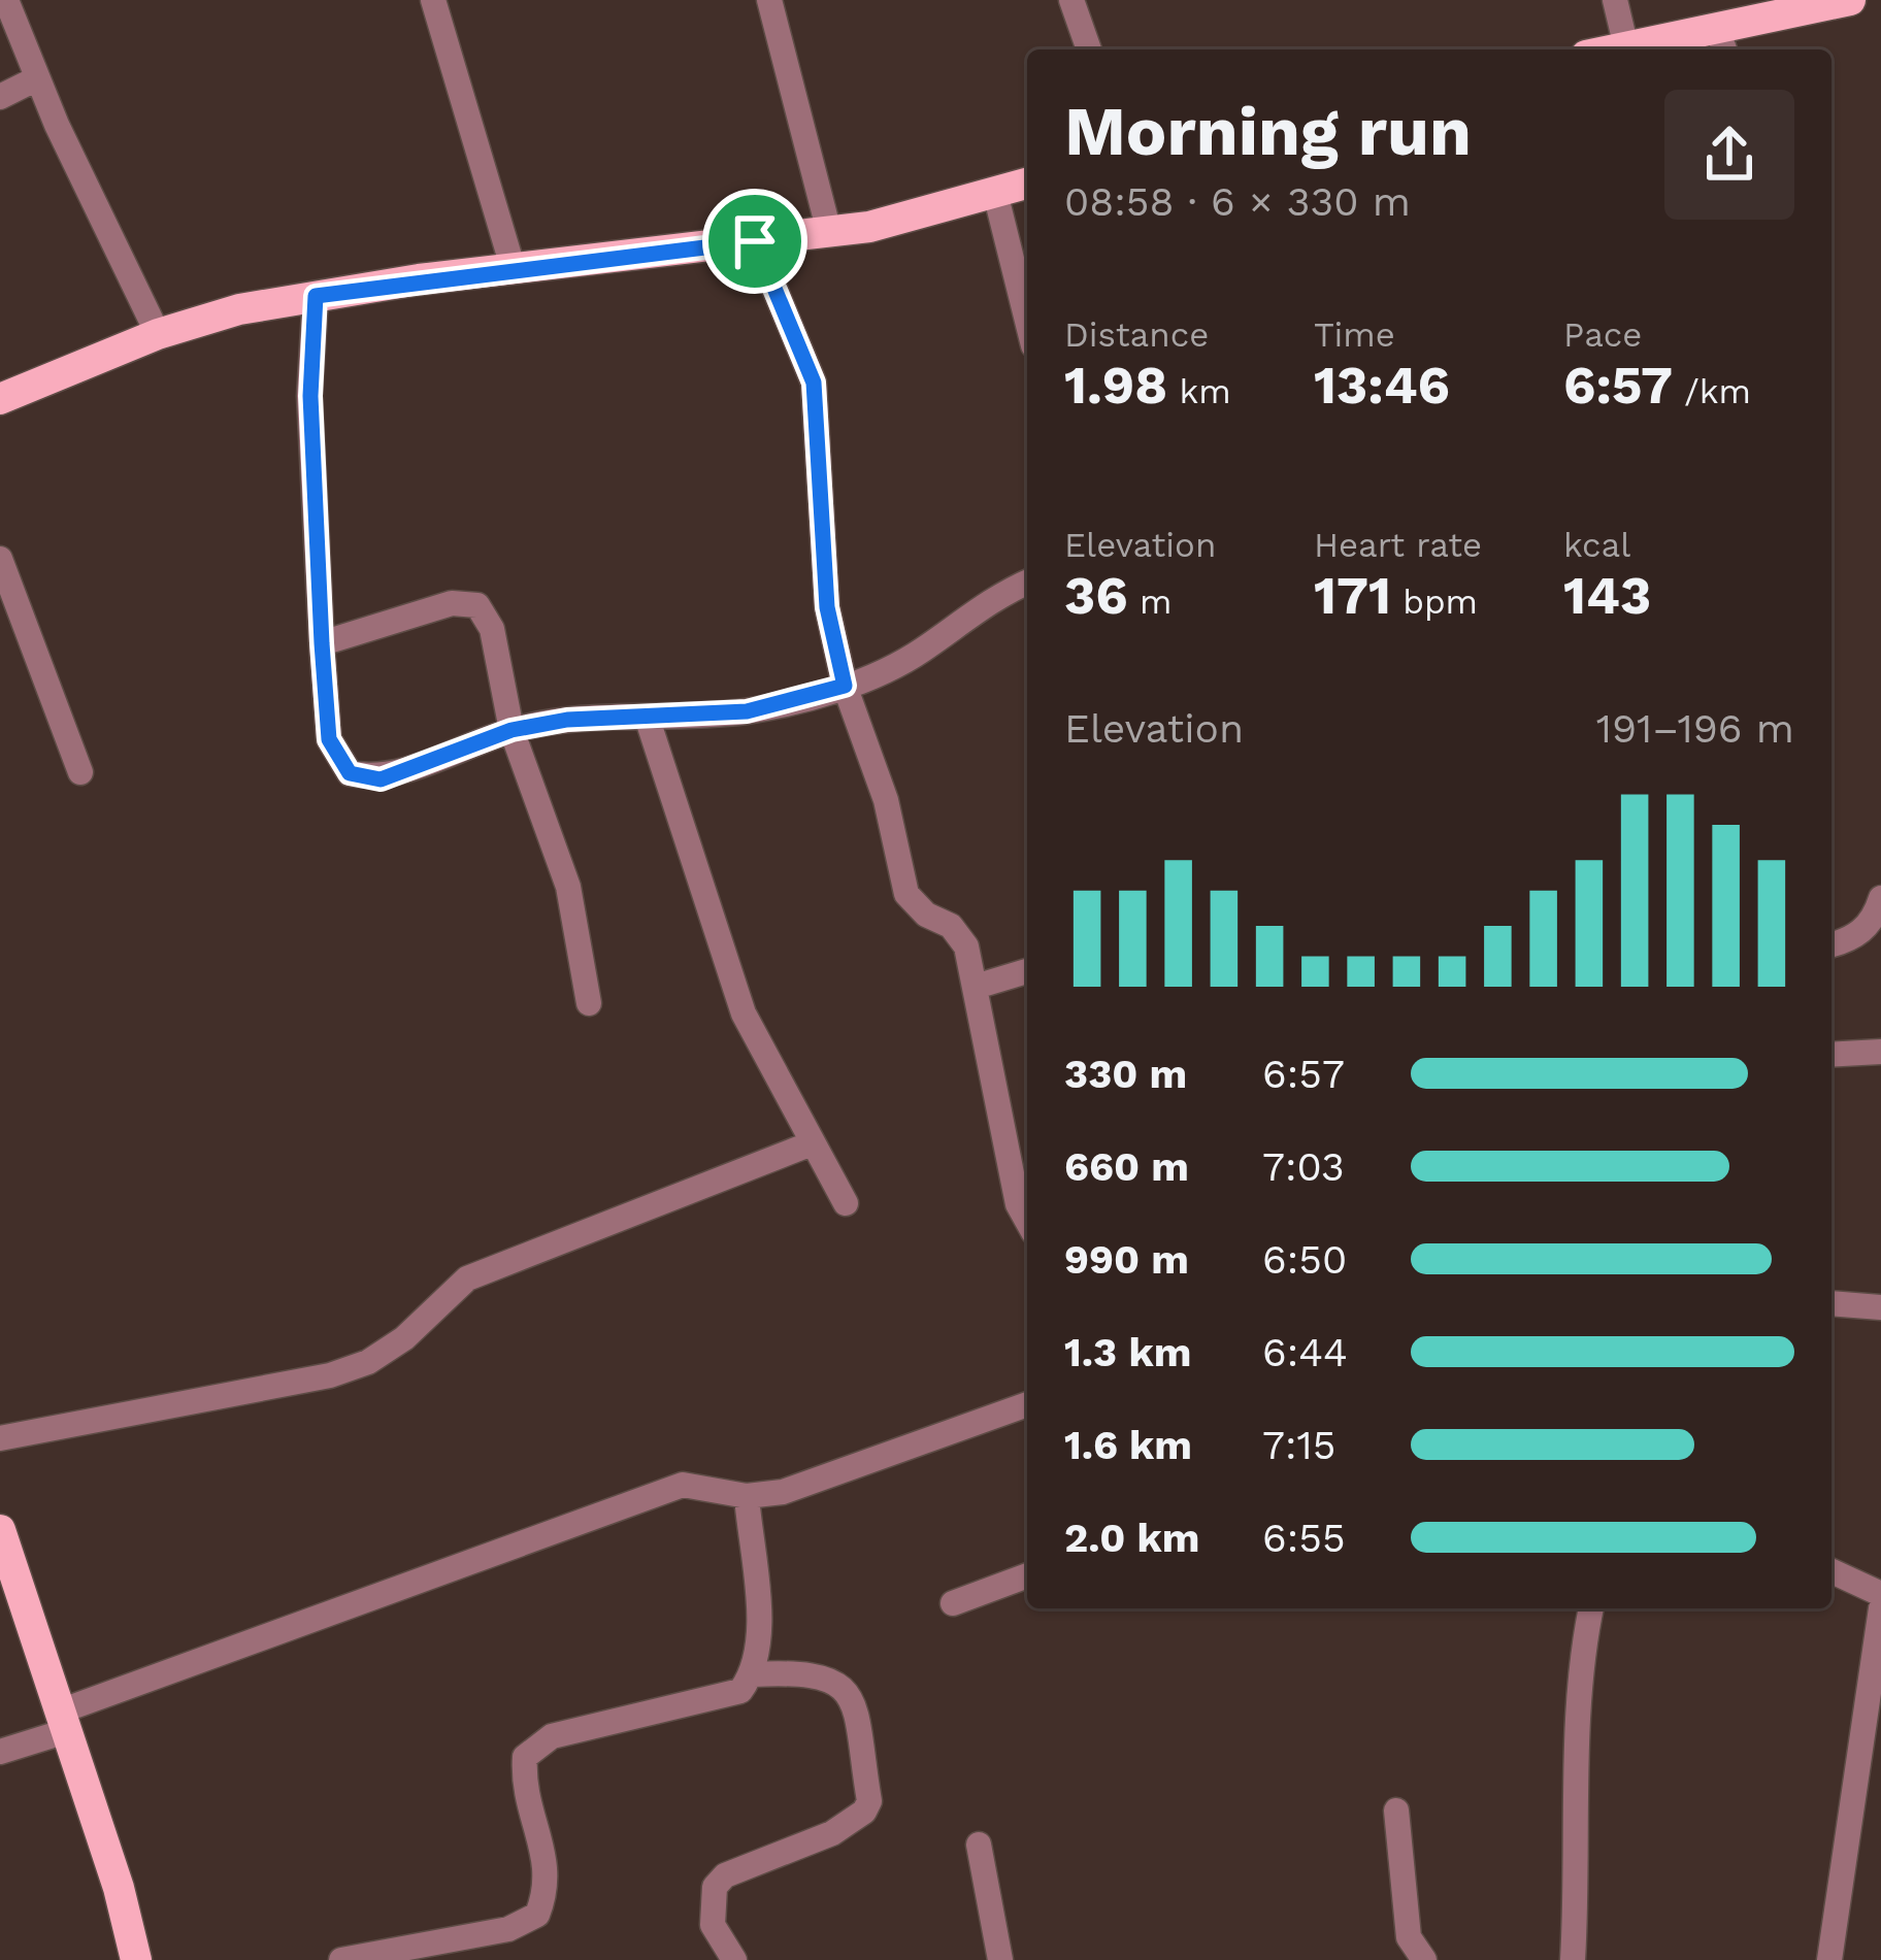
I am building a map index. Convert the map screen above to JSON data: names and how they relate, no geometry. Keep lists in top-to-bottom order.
{
  "page": {
    "heading": ["Morning run", "08:58 · 6 × 330 m"],
    "stats": [
      ["Distance", "1.98 km"],
      ["Time", "13:46"],
      ["Pace", "6:57 /km"],
      ["Elevation", "36 m"],
      ["Heart rate", "171 bpm"],
      ["kcal", "143"]
    ],
    "chart": ["Elevation", "191–196 m"],
    "list": [
      {
        "name": "330 m",
        "note": "6:57"
      },
      {
        "name": "660 m",
        "note": "7:03"
      },
      {
        "name": "990 m",
        "note": "6:50"
      },
      {
        "name": "1.3 km",
        "note": "6:44"
      },
      {
        "name": "1.6 km",
        "note": "7:15"
      },
      {
        "name": "2.0 km",
        "note": "6:55"
      }
    ]
  }
}
